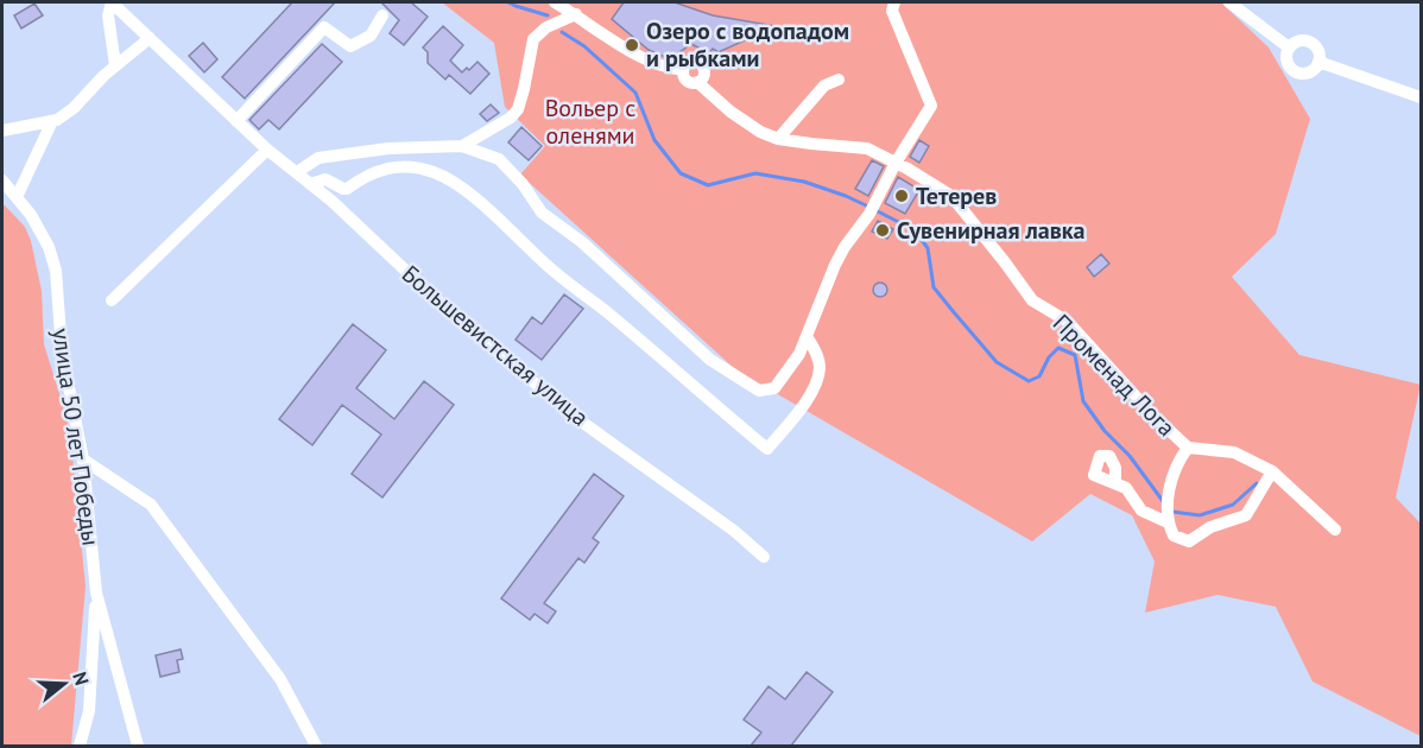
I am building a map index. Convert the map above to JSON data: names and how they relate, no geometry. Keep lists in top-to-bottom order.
{
  "streets": {
    "street": ["Большевистская улица", "Променад Лога", "улица 50 лет Победы"]
  },
  "parks": ["Вольер с оленями"],
  "places": ["Озеро с водопадом и рыбками", "Тетерев", "Сувенирная лавка"],
  "north": "right"
}
